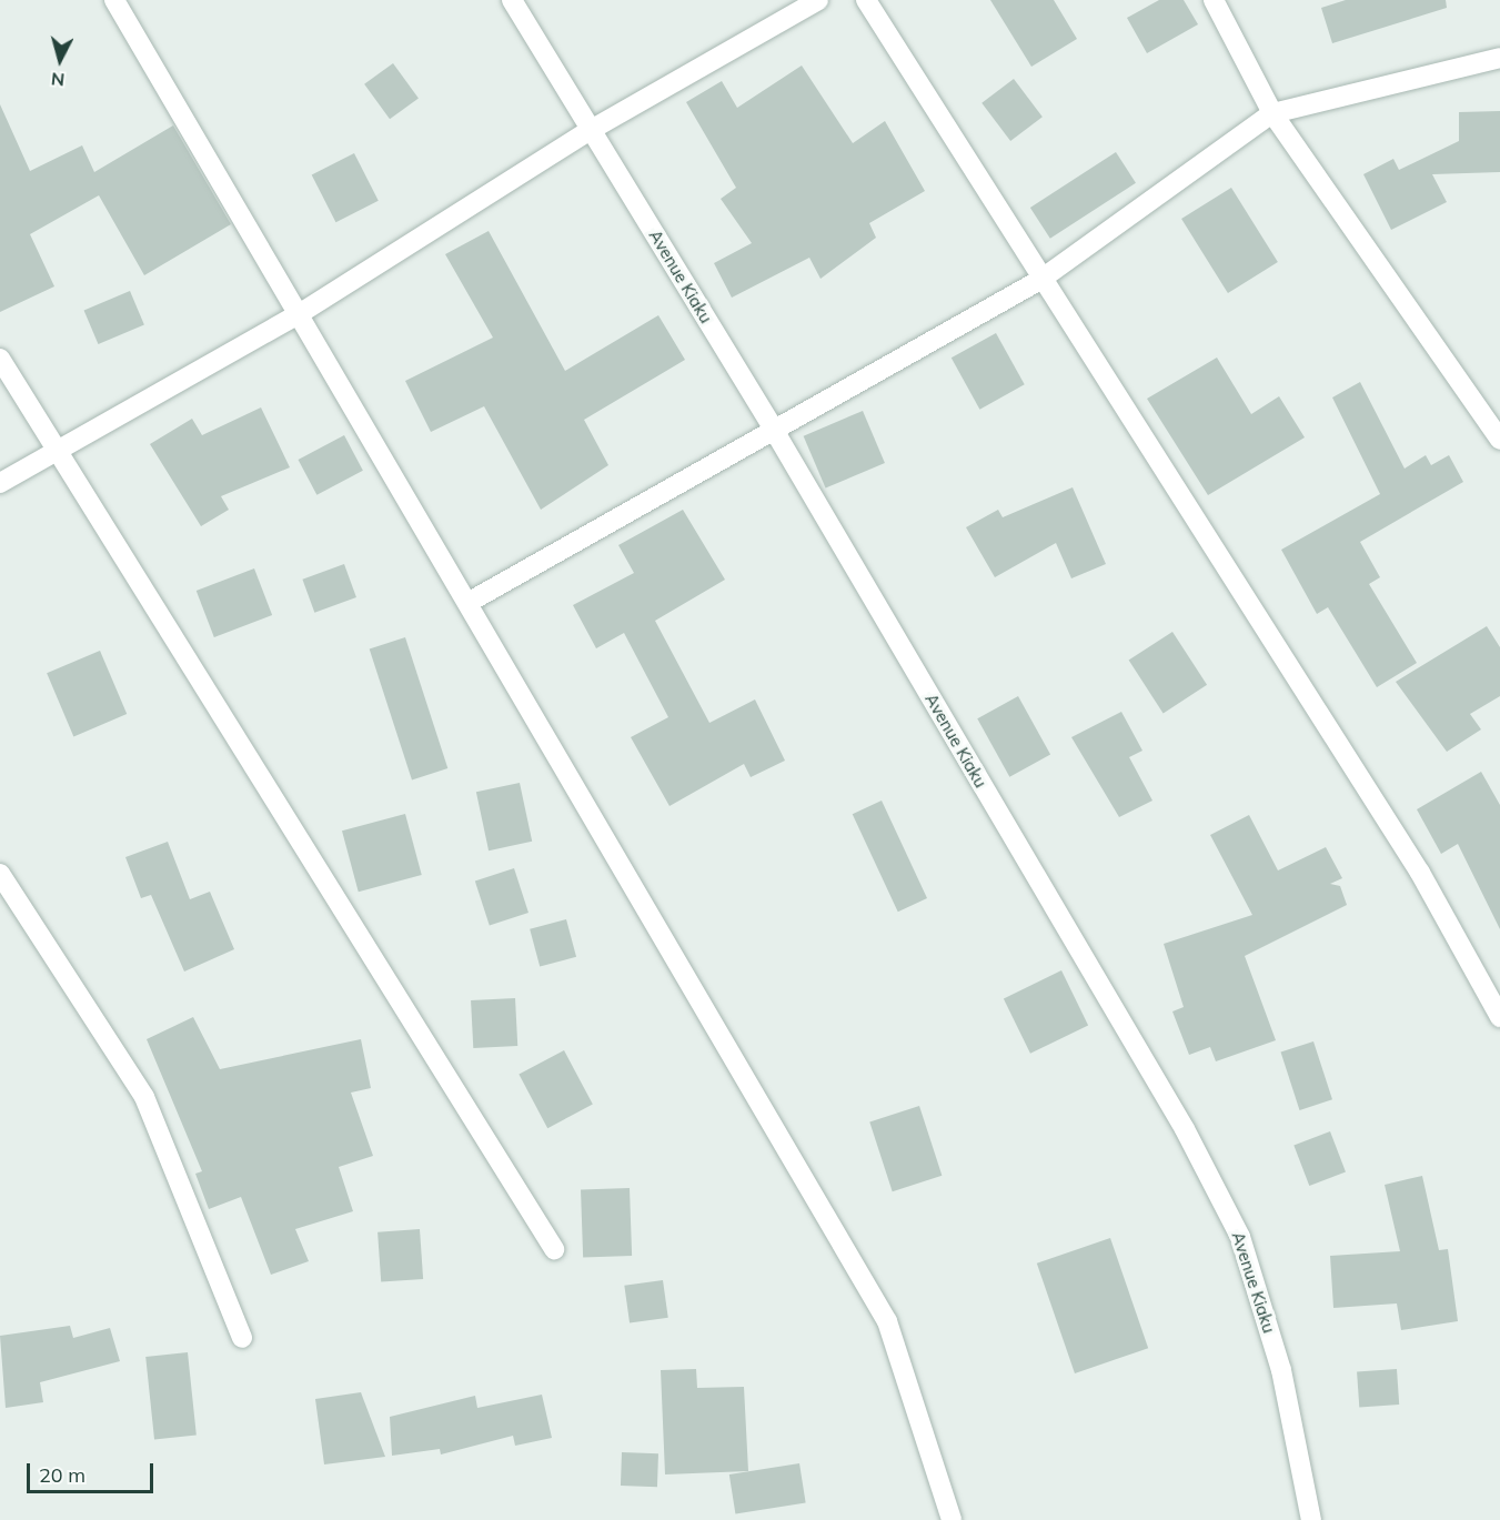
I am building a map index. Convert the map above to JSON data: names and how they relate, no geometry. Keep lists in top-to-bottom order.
{
  "streets": {
    "street": ["Avenue Kiaku"]
  },
  "scale_bar": "20 m",
  "north": "bottom"
}
